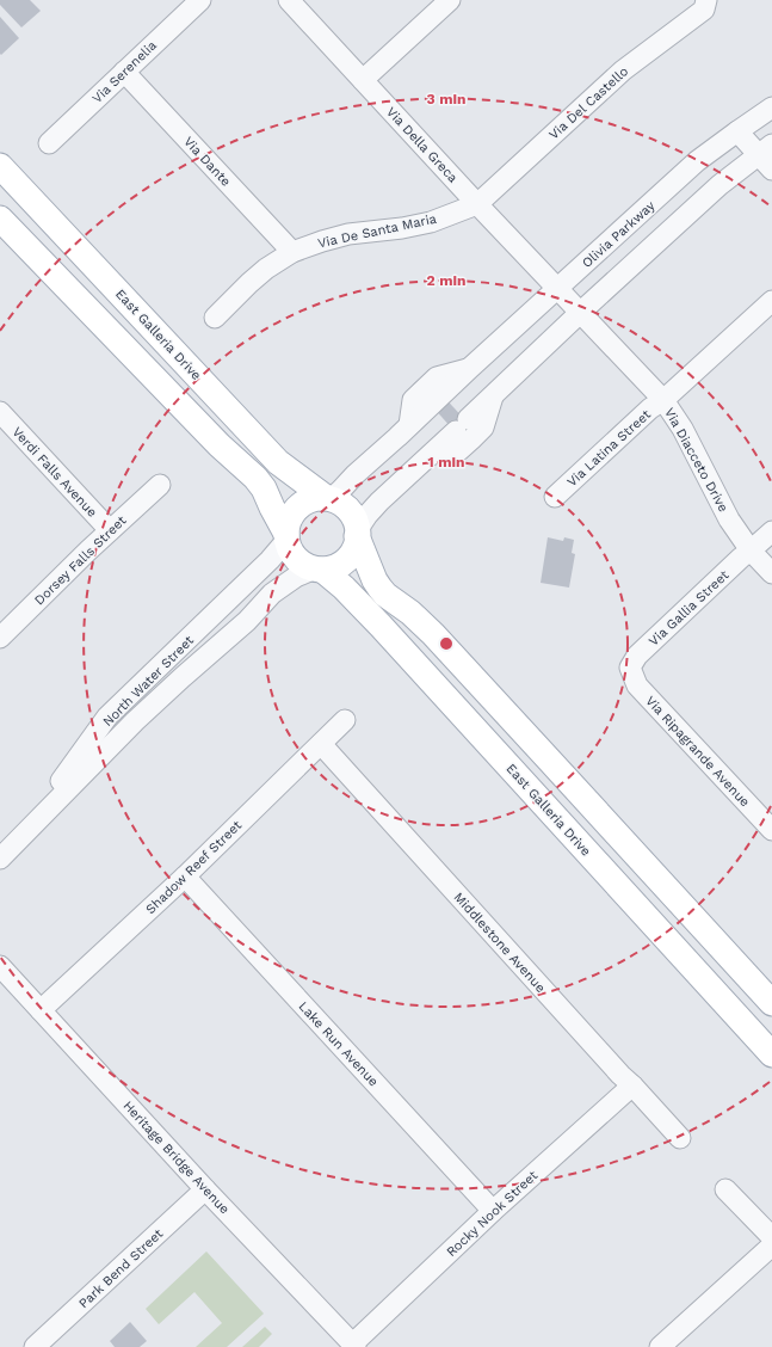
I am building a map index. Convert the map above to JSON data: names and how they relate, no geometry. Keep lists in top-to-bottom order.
{
  "streets": {
    "main road": ["East Galleria Drive"],
    "street": [
      "Via Serenelia",
      "Via Del Castello",
      "Via Della Greca",
      "Via Dante",
      "Via De Santa Maria",
      "Olivia Parkway",
      "Via Latina Street",
      "Via Diacceto Drive",
      "Verdi Falls Avenue",
      "Dorsey Falls Street",
      "Via Gallia Street",
      "North Water Street",
      "Via Ripagrande Avenue",
      "Shadow Reef Street",
      "Middlestone Avenue",
      "Lake Run Avenue",
      "Heritage Bridge Avenue",
      "Rocky Nook Street",
      "Park Bend Street"
    ]
  },
  "crossings": [
    ["Via Serenelia", "Via Dante"],
    ["Via Del Castello", "Via Della Greca"],
    ["Via Del Castello", "Via De Santa Maria"],
    ["Via Della Greca", "Via De Santa Maria"],
    ["Via Della Greca", "Olivia Parkway"],
    ["Via Della Greca", "Via Diacceto Drive"],
    ["Via Dante", "Via De Santa Maria"],
    ["Olivia Parkway", "East Galleria Drive"],
    ["Olivia Parkway", "Via Diacceto Drive"],
    ["Olivia Parkway", "North Water Street"],
    ["East Galleria Drive", "North Water Street"],
    ["Via Latina Street", "Via Diacceto Drive"],
    ["Via Diacceto Drive", "Via Gallia Street"],
    ["Verdi Falls Avenue", "Dorsey Falls Street"],
    ["Via Gallia Street", "Via Ripagrande Avenue"],
    ["Shadow Reef Street", "Middlestone Avenue"],
    ["Shadow Reef Street", "Lake Run Avenue"],
    ["Shadow Reef Street", "Heritage Bridge Avenue"],
    ["Middlestone Avenue", "Rocky Nook Street"],
    ["Lake Run Avenue", "Rocky Nook Street"],
    ["Heritage Bridge Avenue", "Rocky Nook Street"],
    ["Heritage Bridge Avenue", "Park Bend Street"]
  ],
  "rings": ["3 min", "2 min", "1 min"]
}
